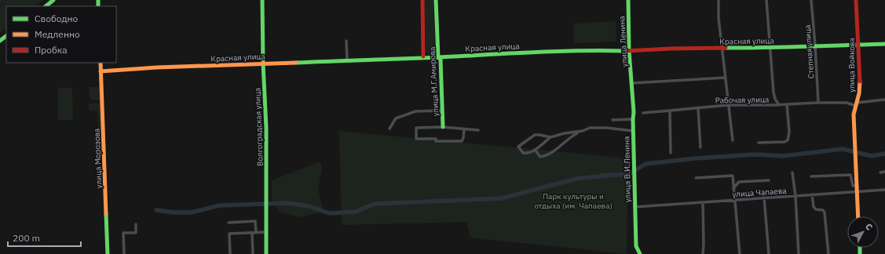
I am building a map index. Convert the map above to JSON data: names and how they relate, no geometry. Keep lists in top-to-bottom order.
{
  "streets": {
    "street": [
      "Красная улица",
      "улица Ленина",
      "Степная улица",
      "улица Войкова",
      "улица М.Г.Амирова",
      "Рабочая улица",
      "Волгоградская улица",
      "улица Морозова",
      "улица В.И.Ленина",
      "улица Чапаева"
    ]
  },
  "crossings": [
    ["Красная улица", "улица Ленина"],
    ["Красная улица", "Степная улица"],
    ["Красная улица", "улица Войкова"],
    ["Красная улица", "улица М.Г.Амирова"],
    ["Красная улица", "Волгоградская улица"],
    ["Красная улица", "улица Морозова"],
    ["улица Ленина", "улица В.И.Ленина"],
    ["Степная улица", "Рабочая улица"],
    ["улица Войкова", "Рабочая улица"],
    ["улица Войкова", "улица Чапаева"],
    ["улица В.И.Ленина", "улица Чапаева"]
  ],
  "parks": ["Парк культуры и отдыха (им. Чапаева)"],
  "legend": ["Свободно", "Медленно", "Пробка"],
  "scale_bar": "200 m",
  "north": "top right"
}
